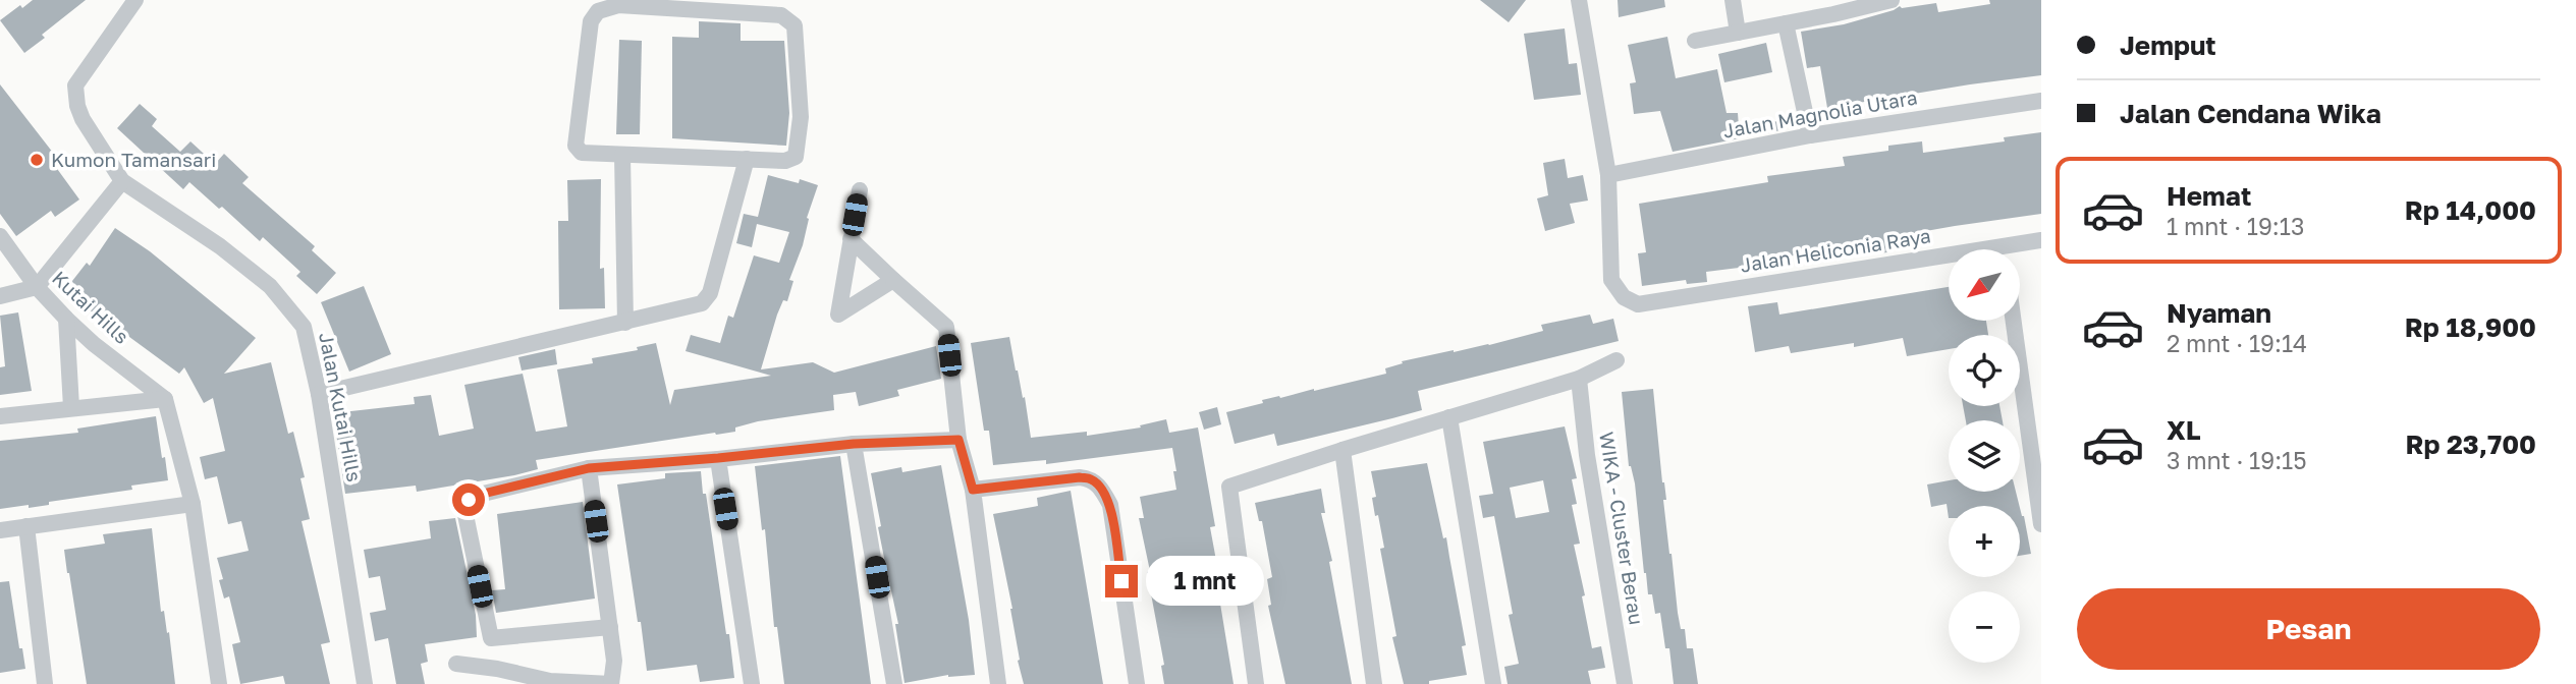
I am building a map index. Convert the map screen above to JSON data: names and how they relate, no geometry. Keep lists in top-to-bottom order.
{
  "streets": {
    "street": [
      "Jalan Magnolia Utara",
      "Jalan Heliconia Raya",
      "Kutai Hills",
      "Jalan Kutai Hills",
      "WIKA - Cluster Berau"
    ]
  },
  "crossings": [
    ["Jalan Magnolia Utara", "Jalan Heliconia Raya"]
  ],
  "places": ["Kumon Tamansari"],
  "north": "bottom left",
  "page": {
    "banner": ["Jemput", "Jalan Cendana Wika"],
    "list": [
      {
        "name": "Hemat",
        "note": "1 mnt · 19:13",
        "value": "Rp 14,000"
      },
      {
        "name": "Nyaman",
        "note": "2 mnt · 19:14",
        "value": "Rp 18,900"
      },
      {
        "name": "XL",
        "note": "3 mnt · 19:15",
        "value": "Rp 23,700"
      }
    ],
    "map_buttons": ["+", "−"],
    "bubble": "1 mnt",
    "buttons": "Pesan"
  }
}
